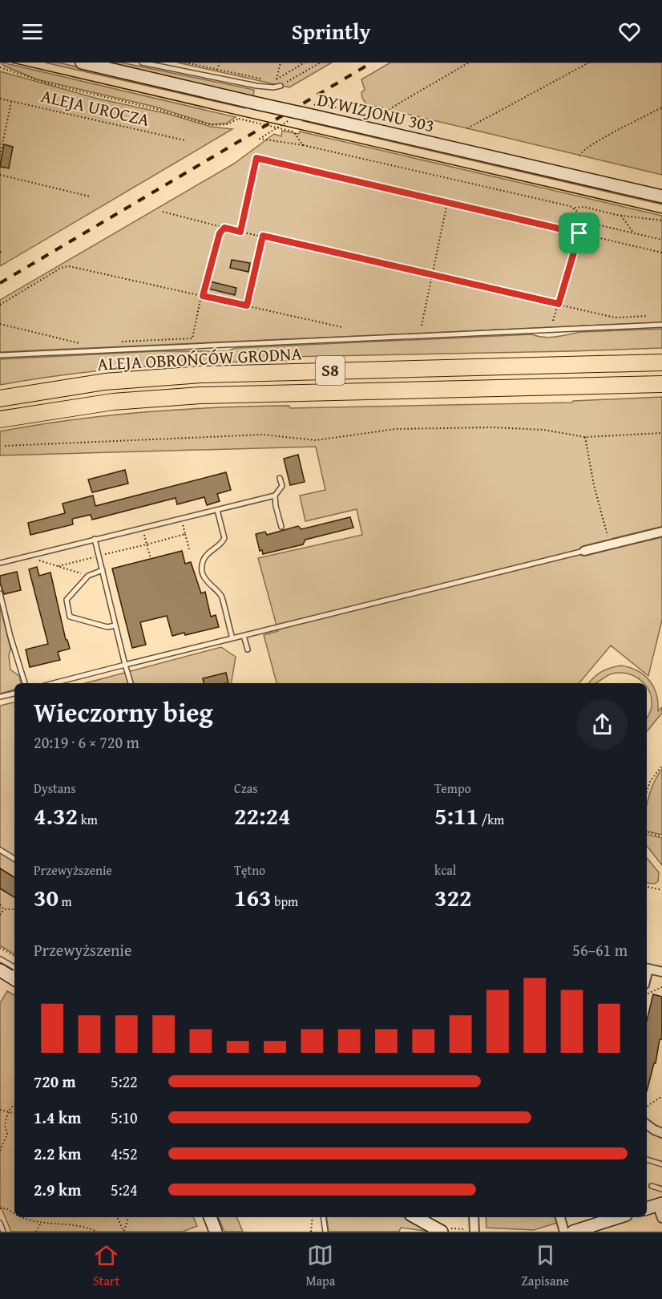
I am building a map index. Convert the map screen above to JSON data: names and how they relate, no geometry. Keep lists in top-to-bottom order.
{
  "streets": {
    "highway": ["ALEJA OBROŃCÓW GRODNA", "S8"],
    "street": ["DYWIZJONU 303"],
    "path": ["ALEJA UROCZA"]
  },
  "page": {
    "header": "Sprintly",
    "heading": ["Wieczorny bieg", "20:19 · 6 × 720 m"],
    "stats": [
      ["Dystans", "4.32 km"],
      ["Czas", "22:24"],
      ["Tempo", "5:11 /km"],
      ["Przewyższenie", "30 m"],
      ["Tętno", "163 bpm"],
      ["kcal", "322"]
    ],
    "chart": ["Przewyższenie", "56–61 m"],
    "list": [
      {
        "name": "720 m",
        "note": "5:22"
      },
      {
        "name": "1.4 km",
        "note": "5:10"
      },
      {
        "name": "2.2 km",
        "note": "4:52"
      },
      {
        "name": "2.9 km",
        "note": "5:24"
      }
    ],
    "tabs": ["Start", "Mapa", "Zapisane"]
  }
}
